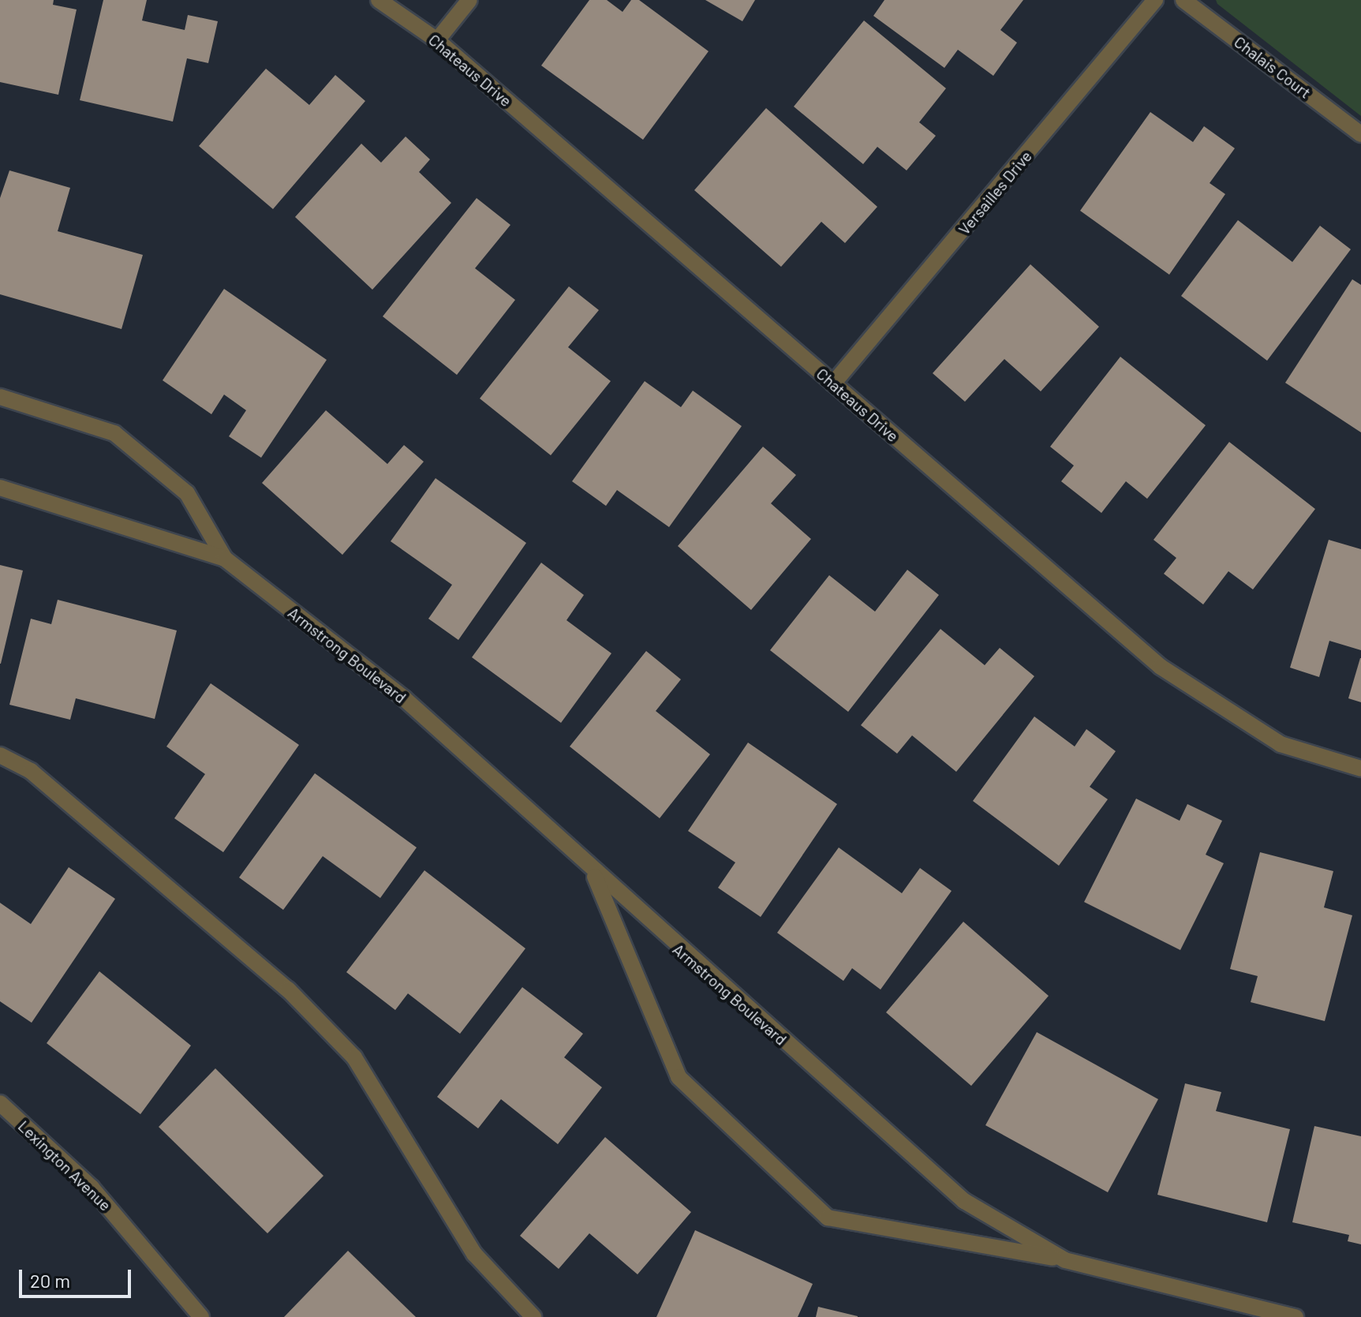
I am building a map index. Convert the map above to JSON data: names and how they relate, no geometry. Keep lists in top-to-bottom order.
{
  "streets": {
    "street": [
      "Chalais Court",
      "Chateaus Drive",
      "Versailles Drive",
      "Armstrong Boulevard",
      "Lexington Avenue"
    ]
  },
  "crossings": [
    ["Chateaus Drive", "Versailles Drive"]
  ],
  "scale_bar": "20 m"
}
